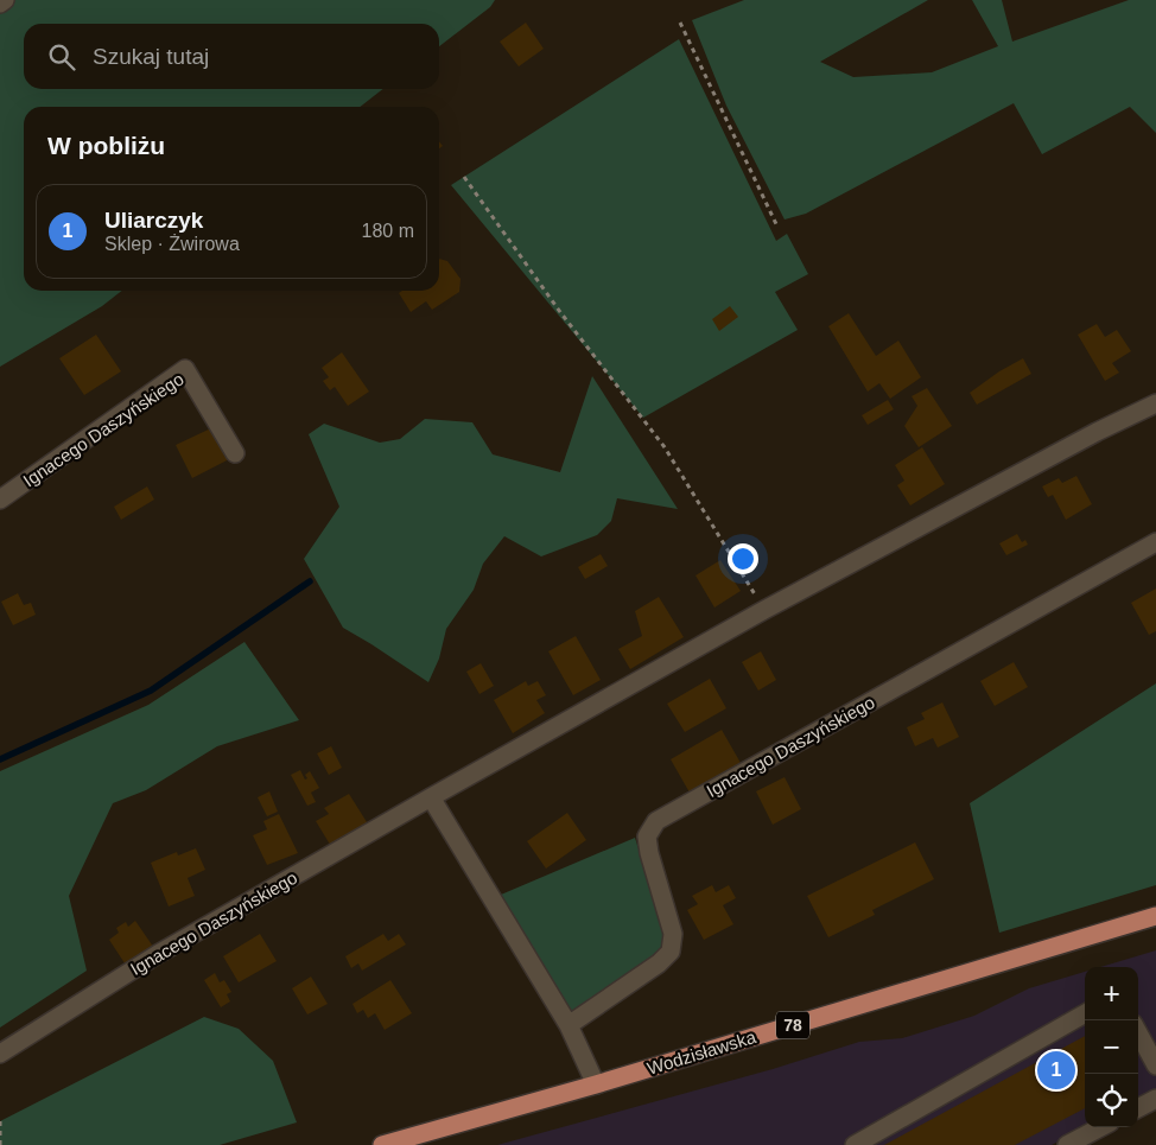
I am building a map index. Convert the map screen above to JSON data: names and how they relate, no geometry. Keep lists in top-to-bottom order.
{
  "streets": {
    "main road": ["78", "Wodzisławska"],
    "street": ["Ignacego Daszyńskiego"]
  },
  "page": {
    "search": "Szukaj tutaj",
    "heading": "W pobliżu",
    "list": [
      {
        "mark": "1",
        "name": "Uliarczyk",
        "note": "Sklep · Żwirowa",
        "value": "180 m"
      }
    ],
    "map_buttons": ["+", "−"],
    "pins": "1"
  }
}
